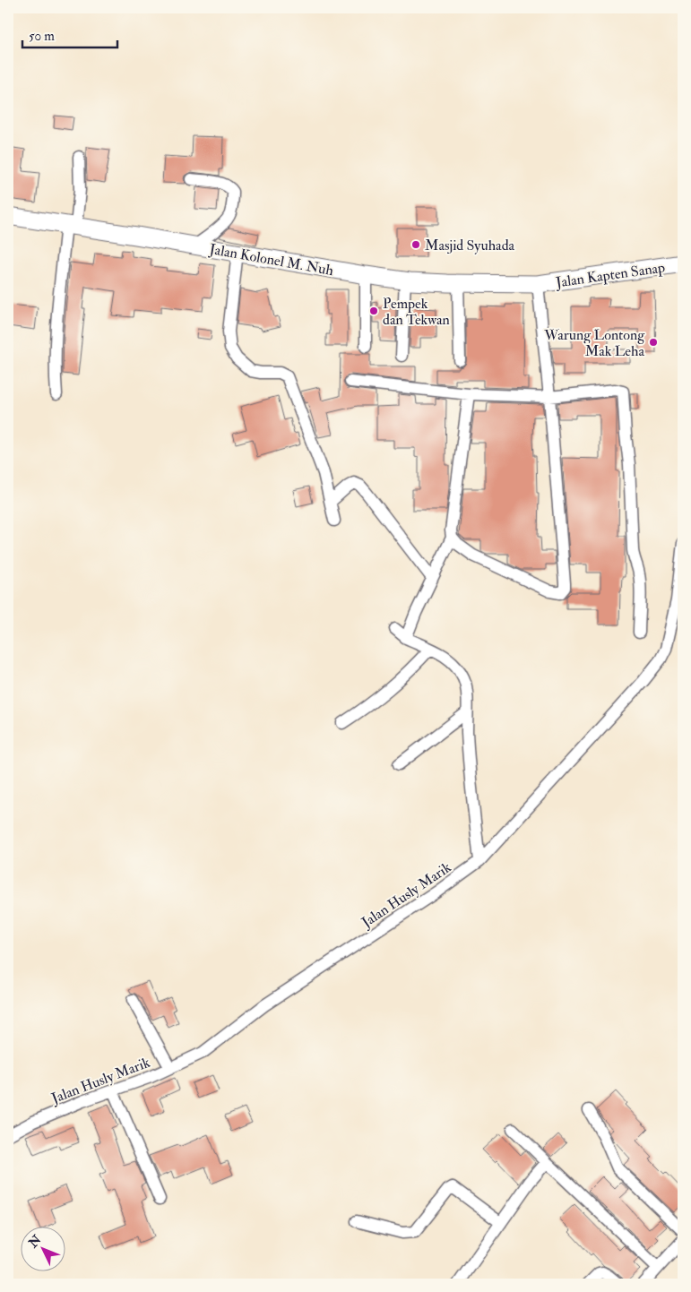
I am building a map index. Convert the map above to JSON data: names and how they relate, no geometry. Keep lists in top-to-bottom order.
{
  "streets": {
    "main road": ["Jalan Kolonel M. Nuh", "Jalan Kapten Sanap"],
    "street": ["Jalan Husly Marik"]
  },
  "crossings": [
    ["Jalan Kolonel M. Nuh", "Jalan Kapten Sanap"]
  ],
  "places": ["Masjid Syuhada", "Pempek dan Tekwan", "Warung Lontong Mak Leha"],
  "scale_bar": "50 m",
  "north": "top left"
}
